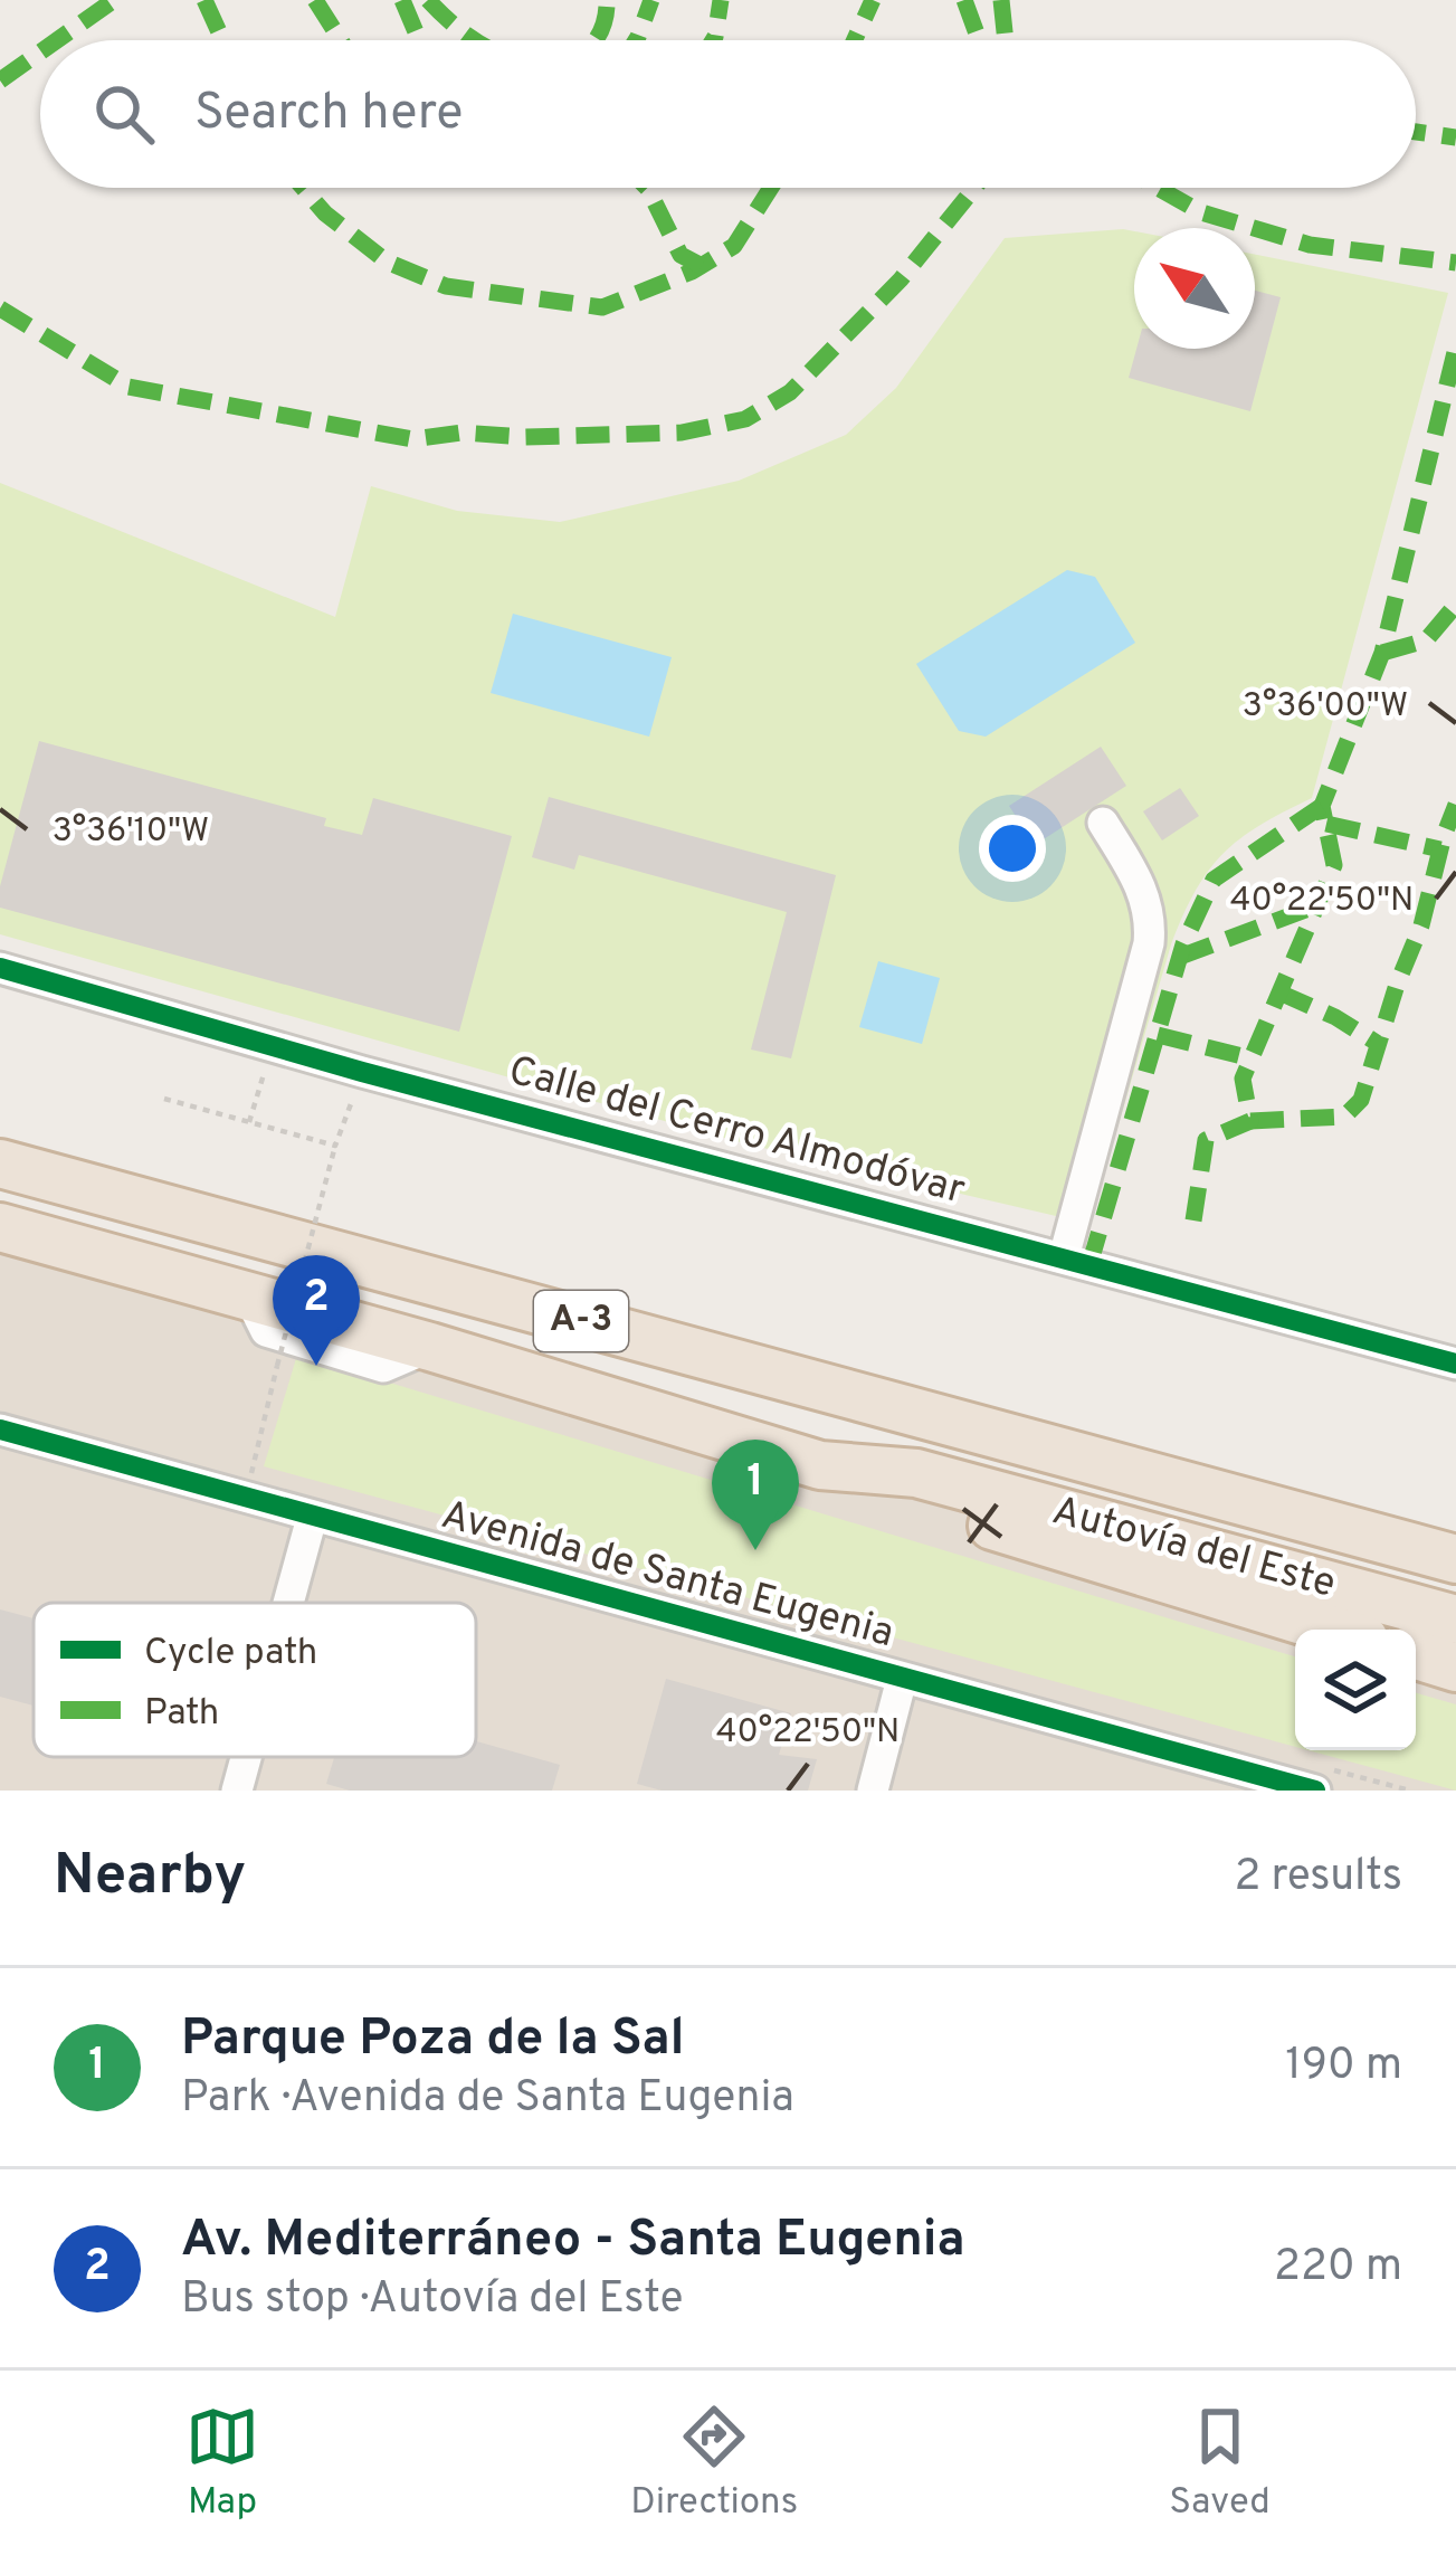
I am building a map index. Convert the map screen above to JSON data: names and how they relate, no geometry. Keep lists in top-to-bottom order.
{
  "streets": {
    "highway": ["A-3", "Autovía del Este"],
    "street": ["Calle del Cerro Almodóvar", "Avenida de Santa Eugenia"]
  },
  "legend": ["Cycle path", "Path"],
  "north": "top left",
  "page": {
    "search": "Search here",
    "pins": ["2", "1"],
    "heading": ["Nearby", "2 results"],
    "list": [
      {
        "mark": "1",
        "name": "Parque Poza de la Sal",
        "note": "Park · Avenida de Santa Eugenia",
        "value": "190 m"
      },
      {
        "mark": "2",
        "name": "Av. Mediterráneo - Santa Eugenia",
        "note": "Bus stop · Autovía del Este",
        "value": "220 m"
      }
    ],
    "nav": ["Map", "Directions", "Saved"]
  },
  "coordinates": ["3°36'00\"W", "3°36'10\"W", "40°22'50\"N"]
}
